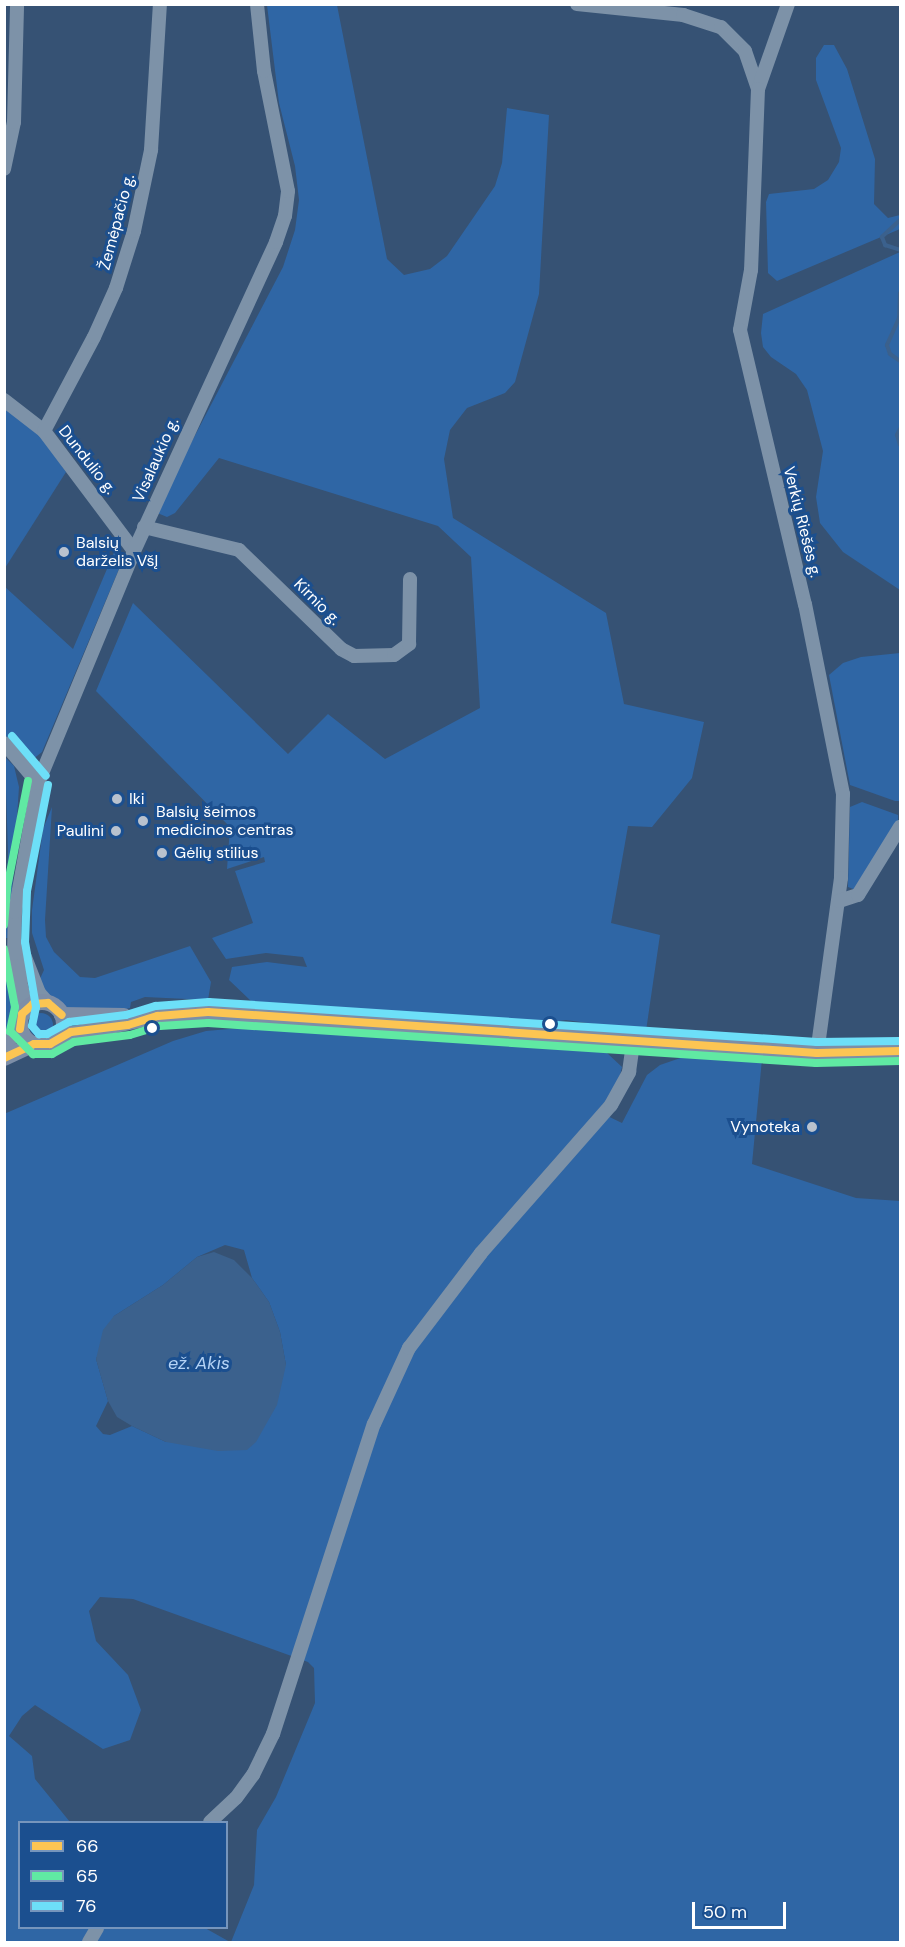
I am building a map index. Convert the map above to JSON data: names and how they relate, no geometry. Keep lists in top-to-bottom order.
{
  "streets": {
    "street": [
      "Žemėpačio g.",
      "Dundulio g.",
      "Visalaukio g.",
      "Verkių Riešės g.",
      "Kirnio g."
    ]
  },
  "crossings": [
    ["Žemėpačio g.", "Dundulio g."],
    ["Dundulio g.", "Visalaukio g."],
    ["Visalaukio g.", "Kirnio g."]
  ],
  "water": ["ež. Akis"],
  "places": [
    "Balsių darželis VšĮ",
    "Iki",
    "Balsių šeimos medicinos centras",
    "Paulini",
    "Gėlių stilius",
    "Vynoteka"
  ],
  "lines": ["transit line 76", "transit line 65", "transit line 66"],
  "legend": ["66", "65", "76"],
  "scale_bar": "50 m"
}
